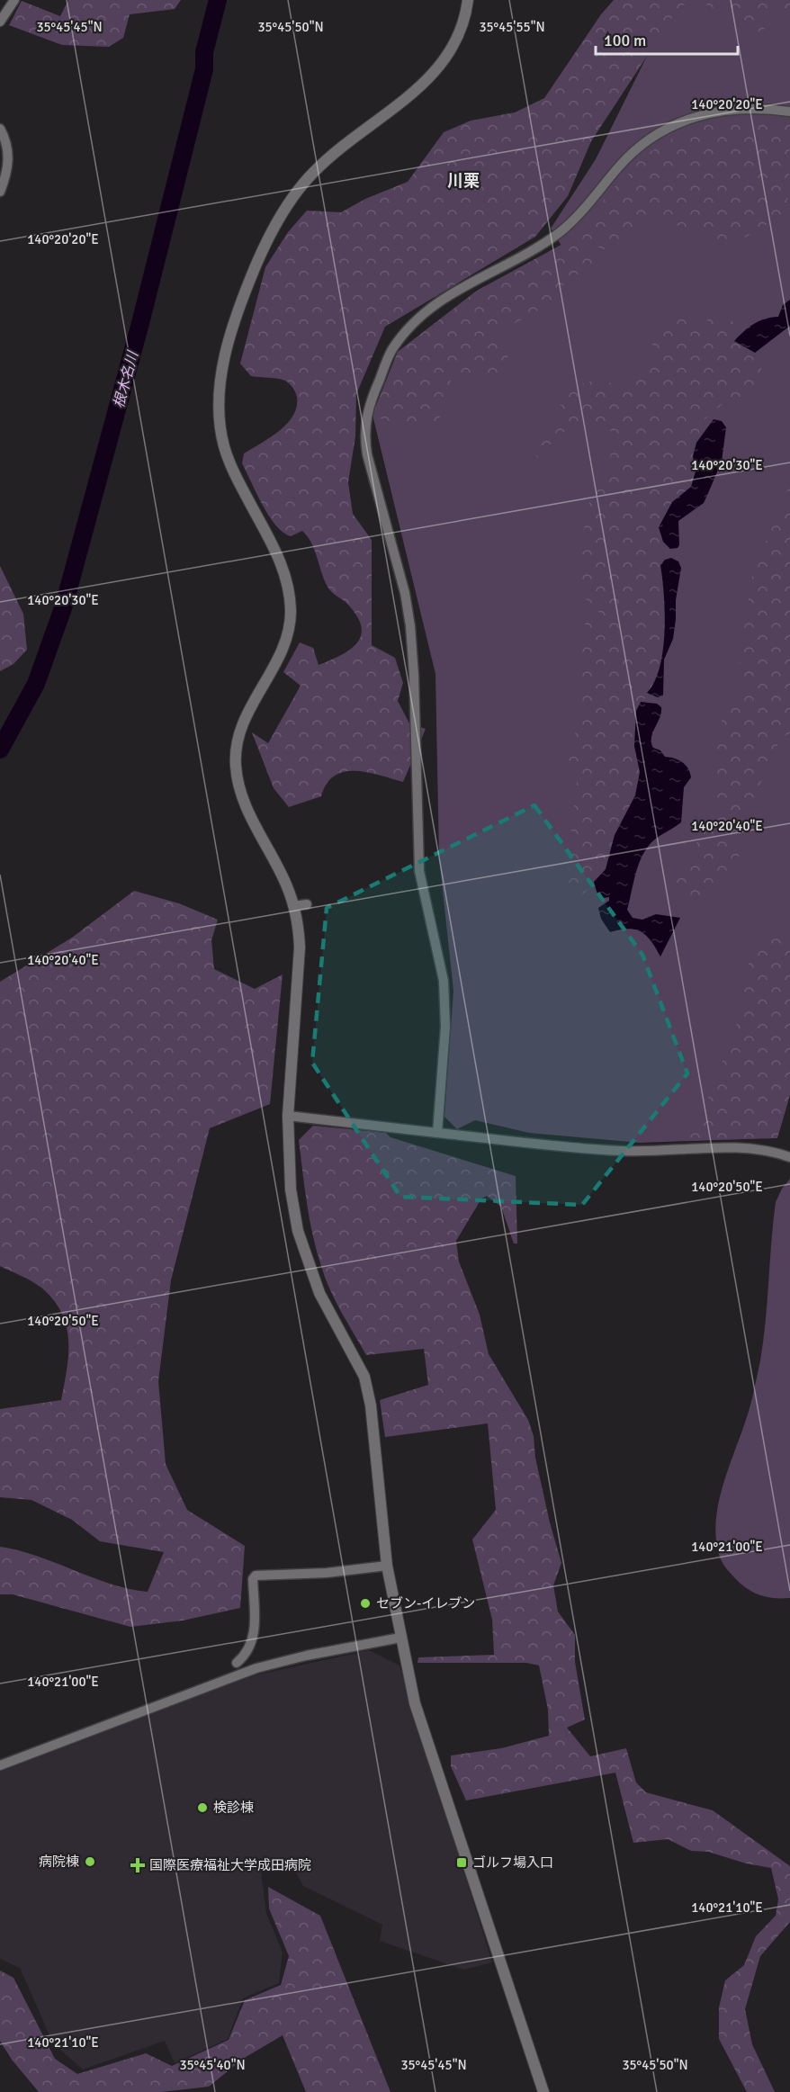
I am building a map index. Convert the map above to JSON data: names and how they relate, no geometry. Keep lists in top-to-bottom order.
{
  "districts": ["川栗"],
  "water": ["根木名川"],
  "places": {
    "other": ["セブン-イレブン", "検診棟", "病院棟"],
    "transit": ["ゴルフ場入口"],
    "health": ["国際医療福祉大学成田病院"]
  },
  "scale_bar": "100 m",
  "coordinates": [
    "35°45'55\"N",
    "35°45'45\"N",
    "35°45'50\"N",
    "140°20'20\"E",
    "140°20'30\"E",
    "140°20'40\"E",
    "140°20'50\"E",
    "140°21'00\"E",
    "140°21'10\"E",
    "35°45'40\"N"
  ]
}
